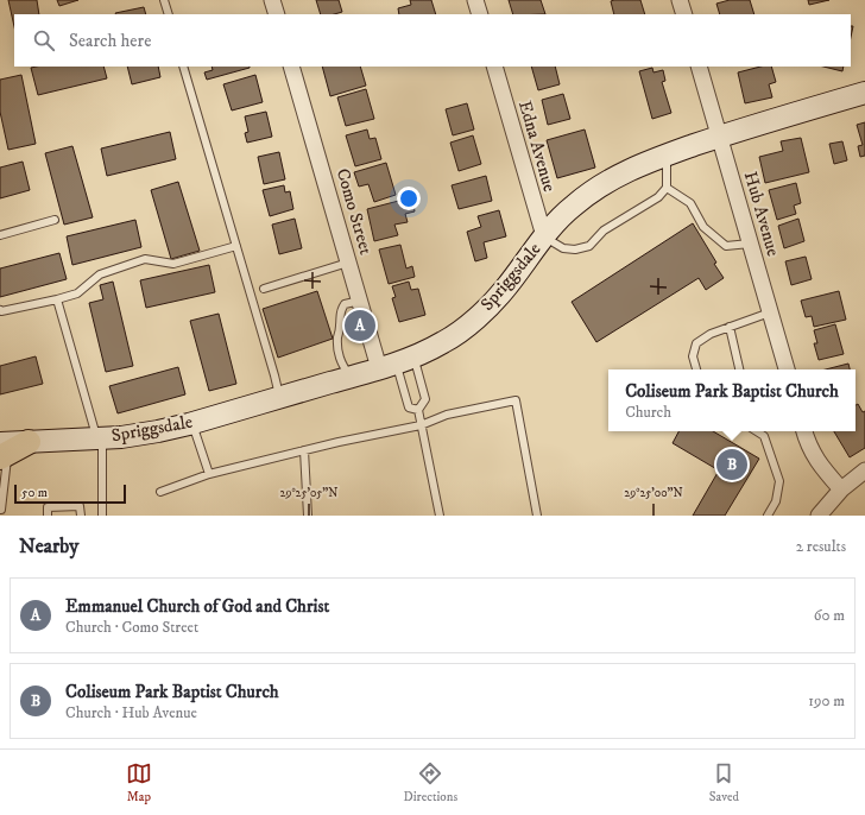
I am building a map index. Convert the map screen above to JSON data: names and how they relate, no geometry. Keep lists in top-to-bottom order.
{
  "streets": {
    "street": [
      "Edna Avenue",
      "Como Street",
      "Hub Avenue",
      "Spriggsdale"
    ]
  },
  "crossings": [
    ["Edna Avenue", "Spriggsdale"],
    ["Como Street", "Spriggsdale"],
    ["Hub Avenue", "Spriggsdale"]
  ],
  "scale_bar": "50 m",
  "page": {
    "search": "Search here",
    "pins": ["A", "B"],
    "popup": ["Coliseum Park Baptist Church", "Church"],
    "scale": "50 m",
    "heading": ["Nearby", "2 results"],
    "list": [
      {
        "mark": "A",
        "name": "Emmanuel Church of God and Christ",
        "note": "Church · Como Street",
        "value": "60 m"
      },
      {
        "mark": "B",
        "name": "Coliseum Park Baptist Church",
        "note": "Church · Hub Avenue",
        "value": "190 m"
      }
    ],
    "nav": ["Map", "Directions", "Saved"]
  },
  "coordinates": ["29°25'05\"N", "29°25'00\"N"]
}
